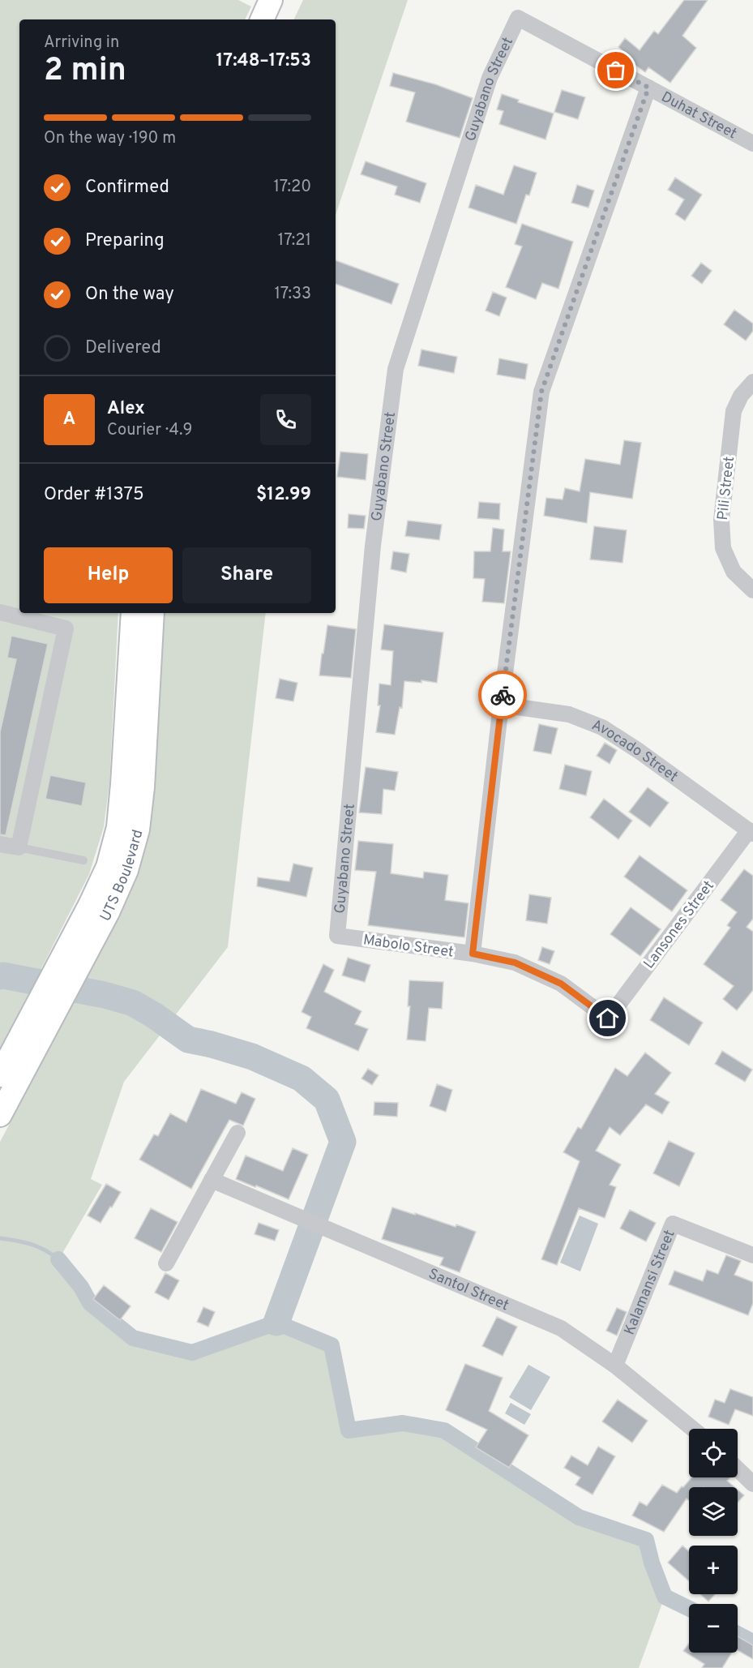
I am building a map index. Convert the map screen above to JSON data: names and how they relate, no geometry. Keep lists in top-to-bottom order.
{
  "streets": {
    "main road": ["UTS Boulevard"],
    "street": [
      "Guyabano Street",
      "Duhat Street",
      "Pili Street",
      "Avocado Street",
      "Lansones Street",
      "Mabolo Street",
      "Kalamansi Street",
      "Santol Street"
    ]
  },
  "crossings": [
    ["Guyabano Street", "Duhat Street"],
    ["Guyabano Street", "Mabolo Street"],
    ["Avocado Street", "Lansones Street"],
    ["Lansones Street", "Mabolo Street"],
    ["Kalamansi Street", "Santol Street"]
  ],
  "page": {
    "heading": ["2 min", "Arriving in", "17:48–17:53"],
    "panel": [
      "Alex",
      "Courier · 4.9",
      "Order #1375",
      "$12.99"
    ],
    "bar": "On the way · 190 m",
    "list": [
      ["Confirmed", "17:20"],
      ["Preparing", "17:21"],
      ["On the way", "17:33"],
      "Delivered"
    ],
    "round": "A",
    "buttons": ["Help", "Share"],
    "map_buttons": ["+", "−"]
  }
}
